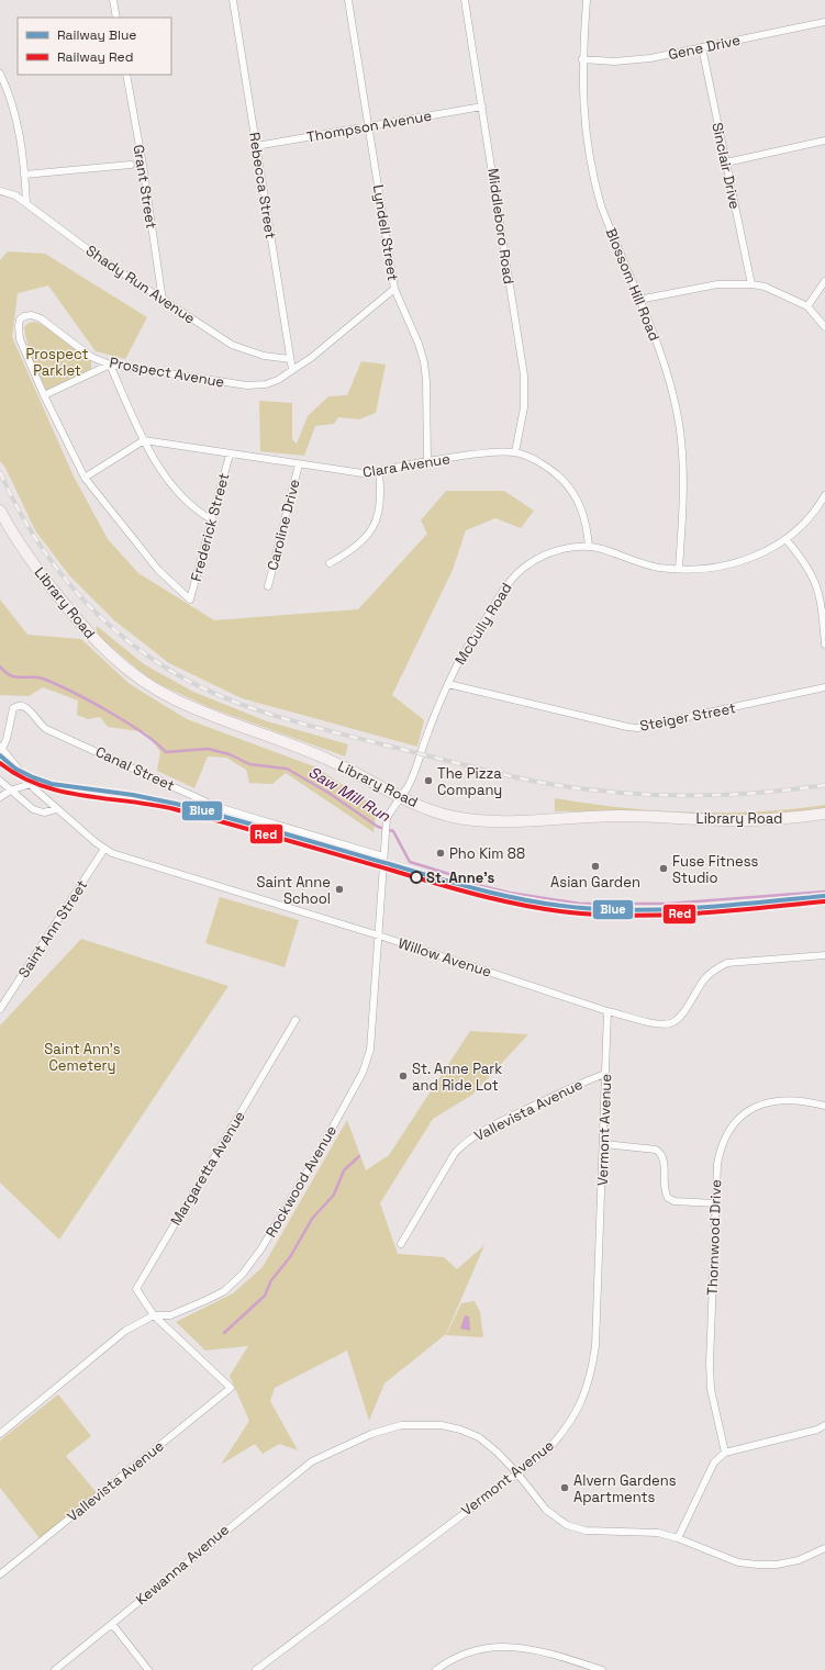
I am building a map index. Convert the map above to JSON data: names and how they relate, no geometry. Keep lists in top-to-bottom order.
{
  "streets": {
    "main road": ["Library Road"],
    "street": [
      "Gene Drive",
      "Thompson Avenue",
      "Sinclair Drive",
      "Rebecca Street",
      "Grant Street",
      "Middleboro Road",
      "Lyndell Street",
      "Shady Run Avenue",
      "Blossom Hill Road",
      "Prospect Avenue",
      "Clara Avenue",
      "Caroline Drive",
      "Frederick Street",
      "McCully Road",
      "Steiger Street",
      "Canal Street",
      "Saint Ann Street",
      "Willow Avenue",
      "Vallevista Avenue",
      "Vermont Avenue",
      "Margaretta Avenue",
      "Rockwood Avenue",
      "Thornwood Drive",
      "Kewanna Avenue"
    ]
  },
  "crossings": [
    ["Gene Drive", "Sinclair Drive"],
    ["Gene Drive", "Blossom Hill Road"],
    ["Thompson Avenue", "Rebecca Street"],
    ["Thompson Avenue", "Middleboro Road"],
    ["Thompson Avenue", "Lyndell Street"],
    ["Rebecca Street", "Shady Run Avenue"],
    ["Rebecca Street", "Prospect Avenue"],
    ["Grant Street", "Shady Run Avenue"],
    ["Middleboro Road", "Clara Avenue"],
    ["Lyndell Street", "Prospect Avenue"],
    ["Lyndell Street", "Clara Avenue"],
    ["Blossom Hill Road", "McCully Road"],
    ["Prospect Avenue", "Frederick Street"],
    ["Clara Avenue", "Caroline Drive"],
    ["Clara Avenue", "Frederick Street"],
    ["Clara Avenue", "McCully Road"],
    ["Library Road", "McCully Road"],
    ["Library Road", "Rockwood Avenue"],
    ["McCully Road", "Steiger Street"],
    ["McCully Road", "Rockwood Avenue"],
    ["Canal Street", "Willow Avenue"],
    ["Canal Street", "Rockwood Avenue"],
    ["Saint Ann Street", "Willow Avenue"],
    ["Willow Avenue", "Vermont Avenue"],
    ["Willow Avenue", "Rockwood Avenue"],
    ["Vallevista Avenue", "Vermont Avenue"],
    ["Vallevista Avenue", "Margaretta Avenue"],
    ["Vallevista Avenue", "Rockwood Avenue"],
    ["Vermont Avenue", "Kewanna Avenue"],
    ["Margaretta Avenue", "Rockwood Avenue"]
  ],
  "water": ["Saw Mill Run"],
  "parks": ["Prospect Parklet", "Saint Ann's Cemetery"],
  "places": [
    "The Pizza Company",
    "Pho Kim 88",
    "Asian Garden",
    "Fuse Fitness Studio",
    "St. Anne's",
    "Saint Anne School",
    "St. Anne Park and Ride Lot",
    "Alvern Gardens Apartments"
  ],
  "lines": ["rail line Blue", "rail line Red"],
  "legend": ["Railway Blue", "Railway Red"]
}
